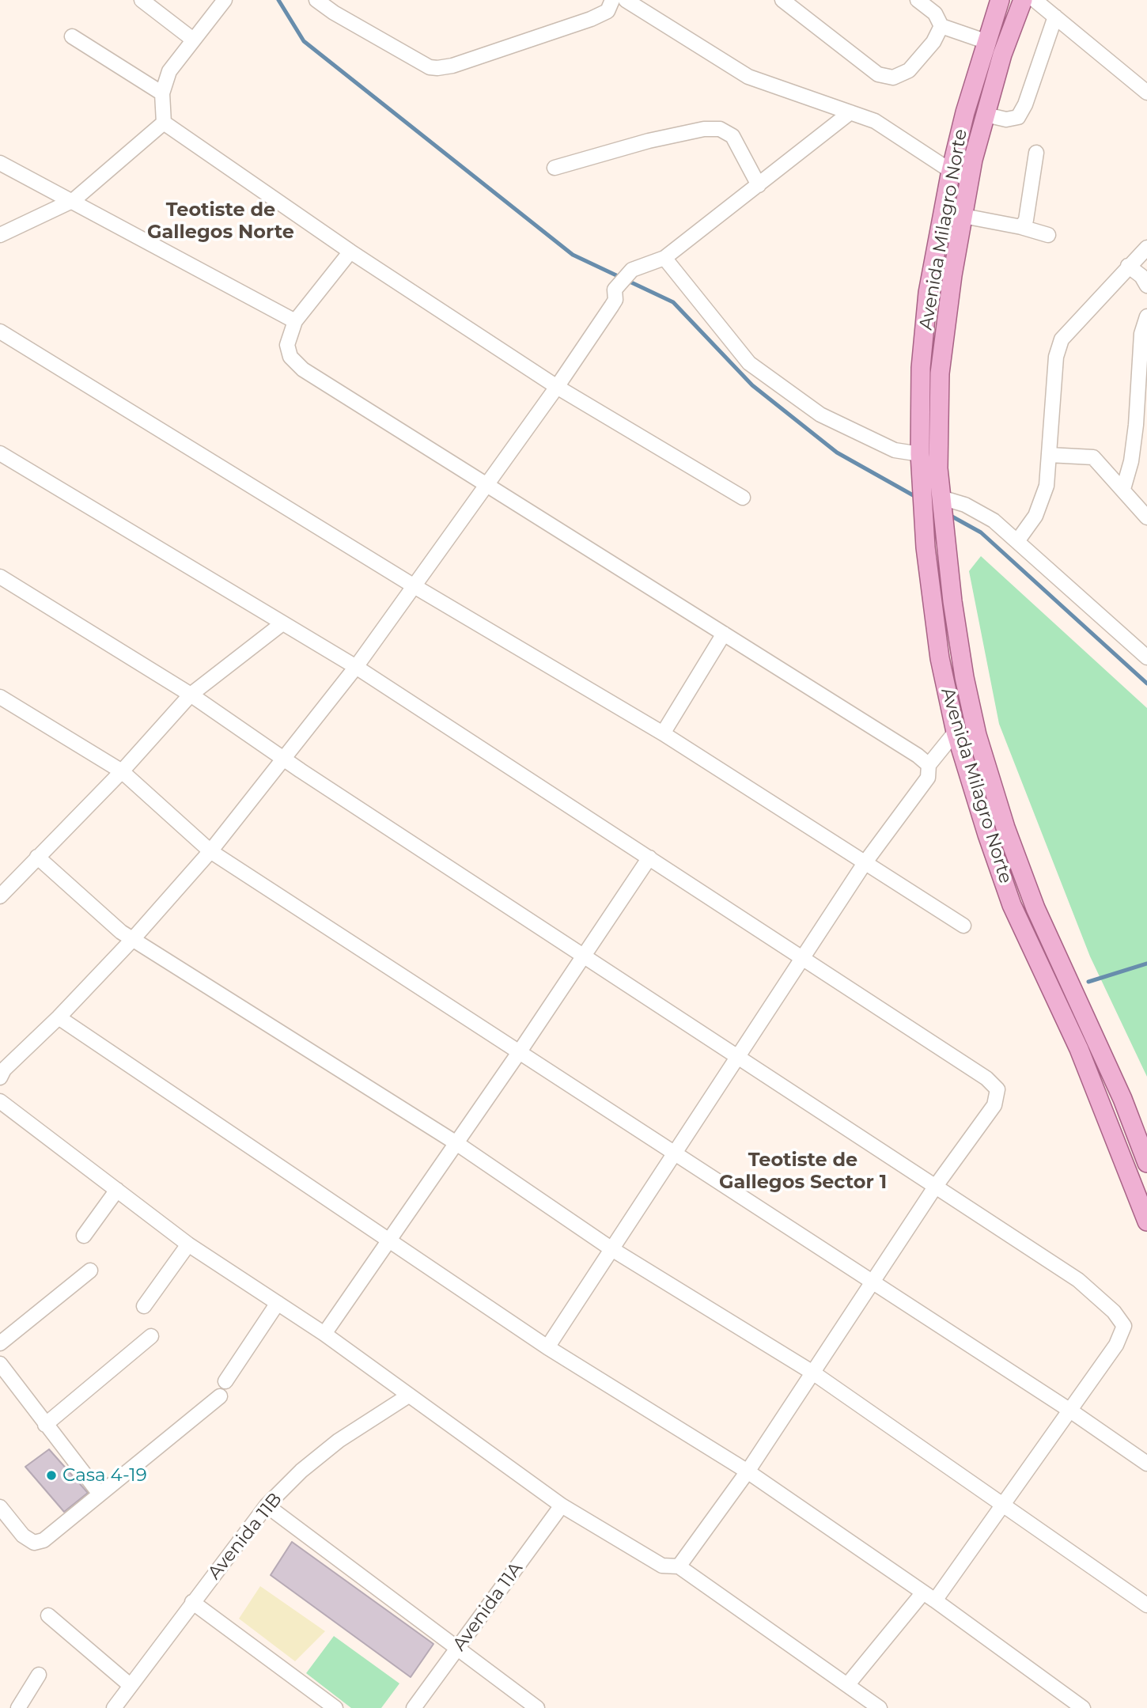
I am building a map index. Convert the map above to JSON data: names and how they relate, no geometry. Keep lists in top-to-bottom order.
{
  "streets": {
    "main road": ["Avenida Milagro Norte"],
    "street": ["Avenida 11B", "Avenida 11A"]
  },
  "districts": ["Teotiste de Gallegos Norte", "Teotiste de Gallegos Sector 1"],
  "places": ["Casa 4-19"]
}
